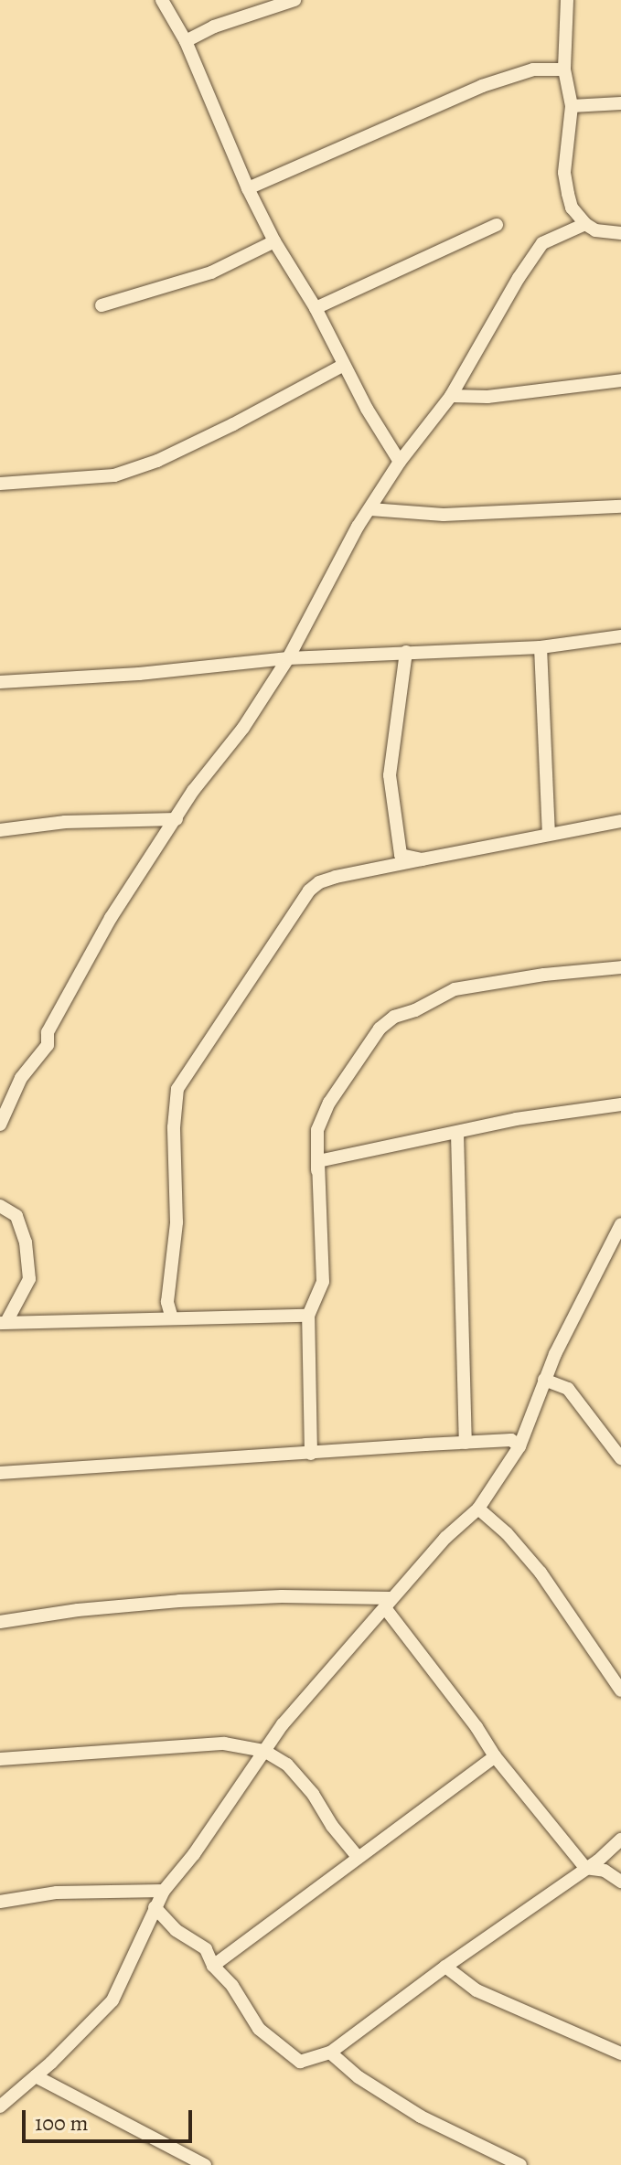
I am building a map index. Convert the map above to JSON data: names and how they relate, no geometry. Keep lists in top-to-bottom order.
{
  "scale_bar": "100 m"
}
